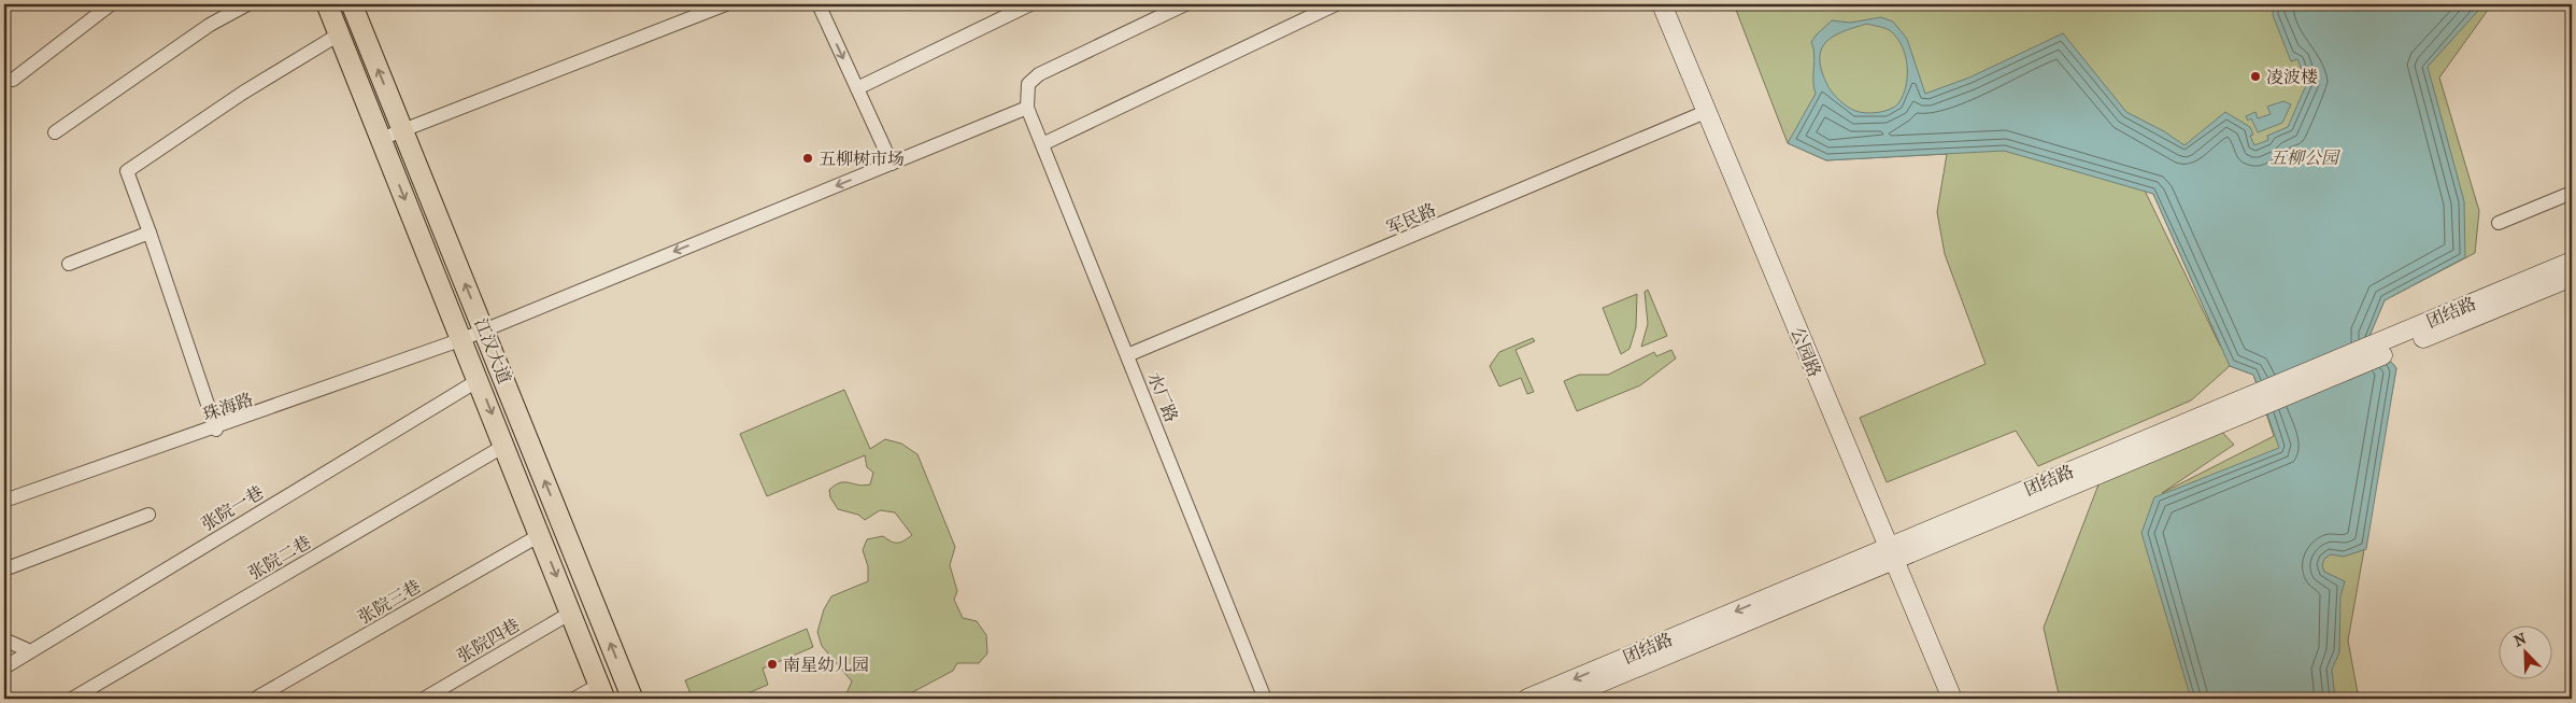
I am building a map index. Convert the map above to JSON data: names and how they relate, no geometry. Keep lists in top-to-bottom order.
{
  "streets": {
    "main road": ["团结路", "江汉大道", "公园路"],
    "street": [
      "军民路",
      "水厂路",
      "珠海路",
      "张院一巷",
      "张院二巷",
      "张院三巷",
      "张院四巷"
    ]
  },
  "crossings": [
    ["军民路", "公园路"],
    ["军民路", "水厂路"],
    ["团结路", "公园路"],
    ["江汉大道", "珠海路"],
    ["江汉大道", "张院一巷"],
    ["江汉大道", "张院二巷"],
    ["江汉大道", "张院三巷"],
    ["江汉大道", "张院四巷"],
    ["水厂路", "珠海路"]
  ],
  "parks": ["五柳公园"],
  "places": ["凌波楼", "五柳树市场", "南星幼儿园"],
  "north": "top left"
}
